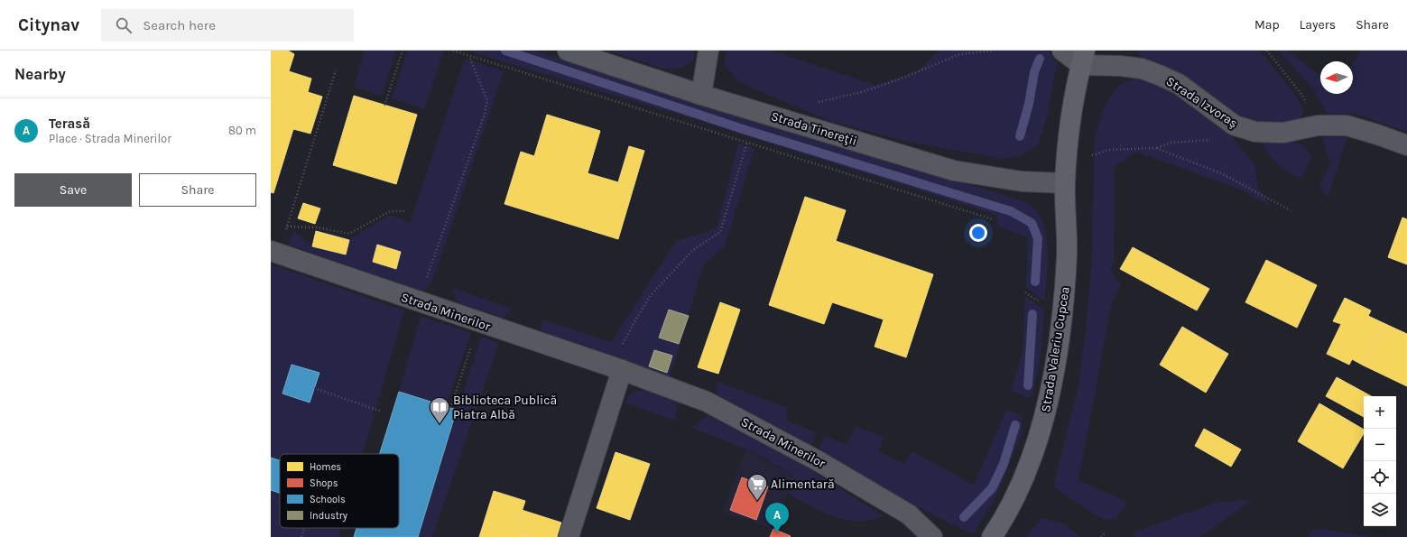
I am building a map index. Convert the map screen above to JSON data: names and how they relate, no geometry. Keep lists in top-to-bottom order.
{
  "streets": {
    "main road": ["Strada Valeriu Cupcea"],
    "street": ["Strada Izvoraş", "Strada Tinereţii", "Strada Minerilor"]
  },
  "crossings": [
    ["Strada Izvoraş", "Strada Valeriu Cupcea"],
    ["Strada Tinereţii", "Strada Valeriu Cupcea"]
  ],
  "places": {
    "library": ["Biblioteca Publică Piatra Albă"],
    "supermarket": ["Alimentară"]
  },
  "legend": [
    "Homes",
    "Shops",
    "Schools",
    "Industry"
  ],
  "north": "left",
  "page": {
    "header": "Citynav",
    "search": "Search here",
    "nav": ["Map", "Layers", "Share"],
    "heading": "Nearby",
    "list": [
      {
        "mark": "A",
        "name": "Terasă",
        "note": "Place · Strada Minerilor",
        "value": "80 m"
      }
    ],
    "buttons": ["Save", "Share"],
    "map_buttons": ["+", "−"],
    "pins": "A"
  }
}
